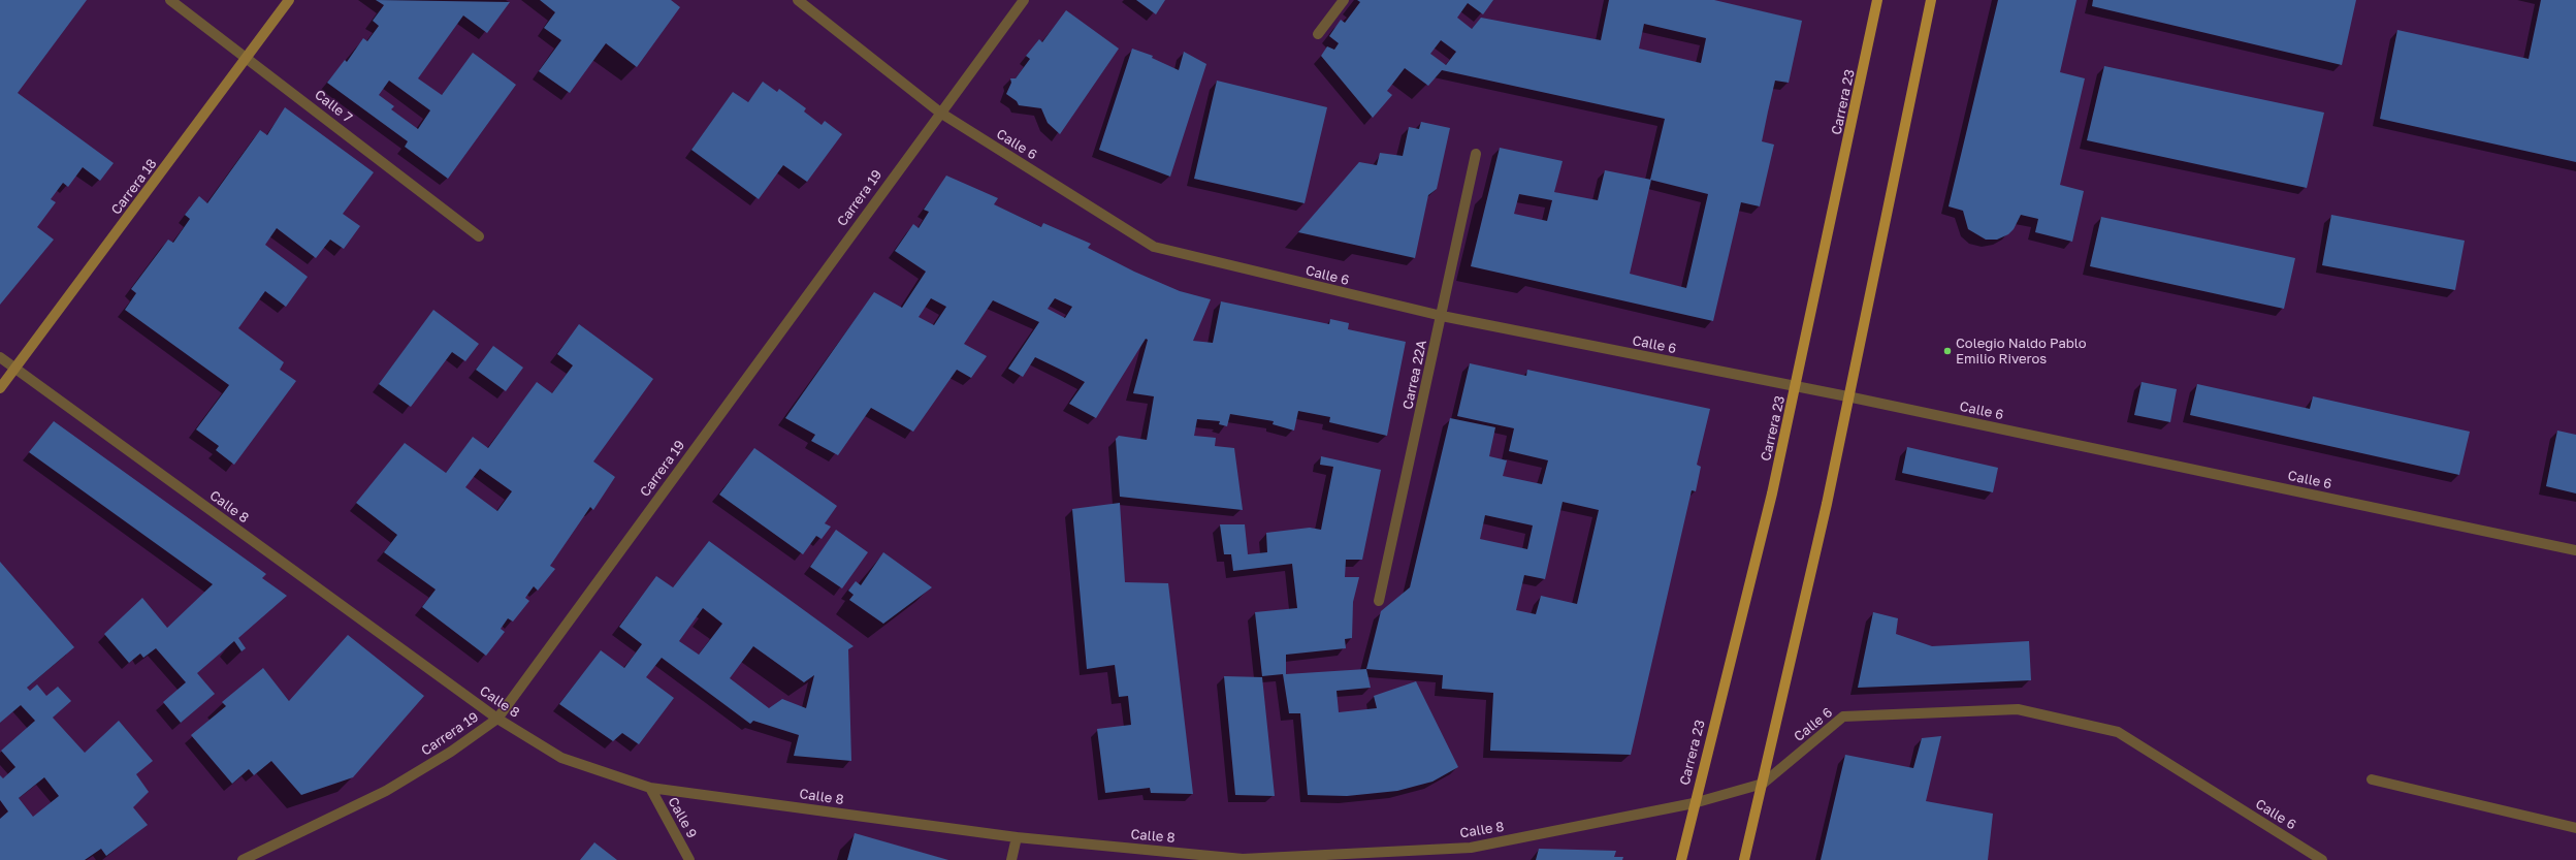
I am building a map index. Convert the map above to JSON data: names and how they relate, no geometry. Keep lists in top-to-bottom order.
{
  "streets": {
    "main road": ["Carrera 23"],
    "street": [
      "Calle 7",
      "Calle 6",
      "Carrera 18",
      "Carrera 19",
      "Carrea 22A",
      "Calle 8",
      "Calle 9"
    ]
  },
  "crossings": [
    ["Carrera 23", "Calle 6"],
    ["Carrera 23", "Calle 8"],
    ["Calle 7", "Carrera 18"],
    ["Calle 6", "Carrera 19"],
    ["Calle 6", "Carrea 22A"],
    ["Calle 6", "Calle 8"],
    ["Carrera 18", "Calle 8"],
    ["Carrera 19", "Calle 8"],
    ["Calle 8", "Calle 9"]
  ],
  "places": ["Colegio Naldo Pablo Emilio Riveros"]
}
